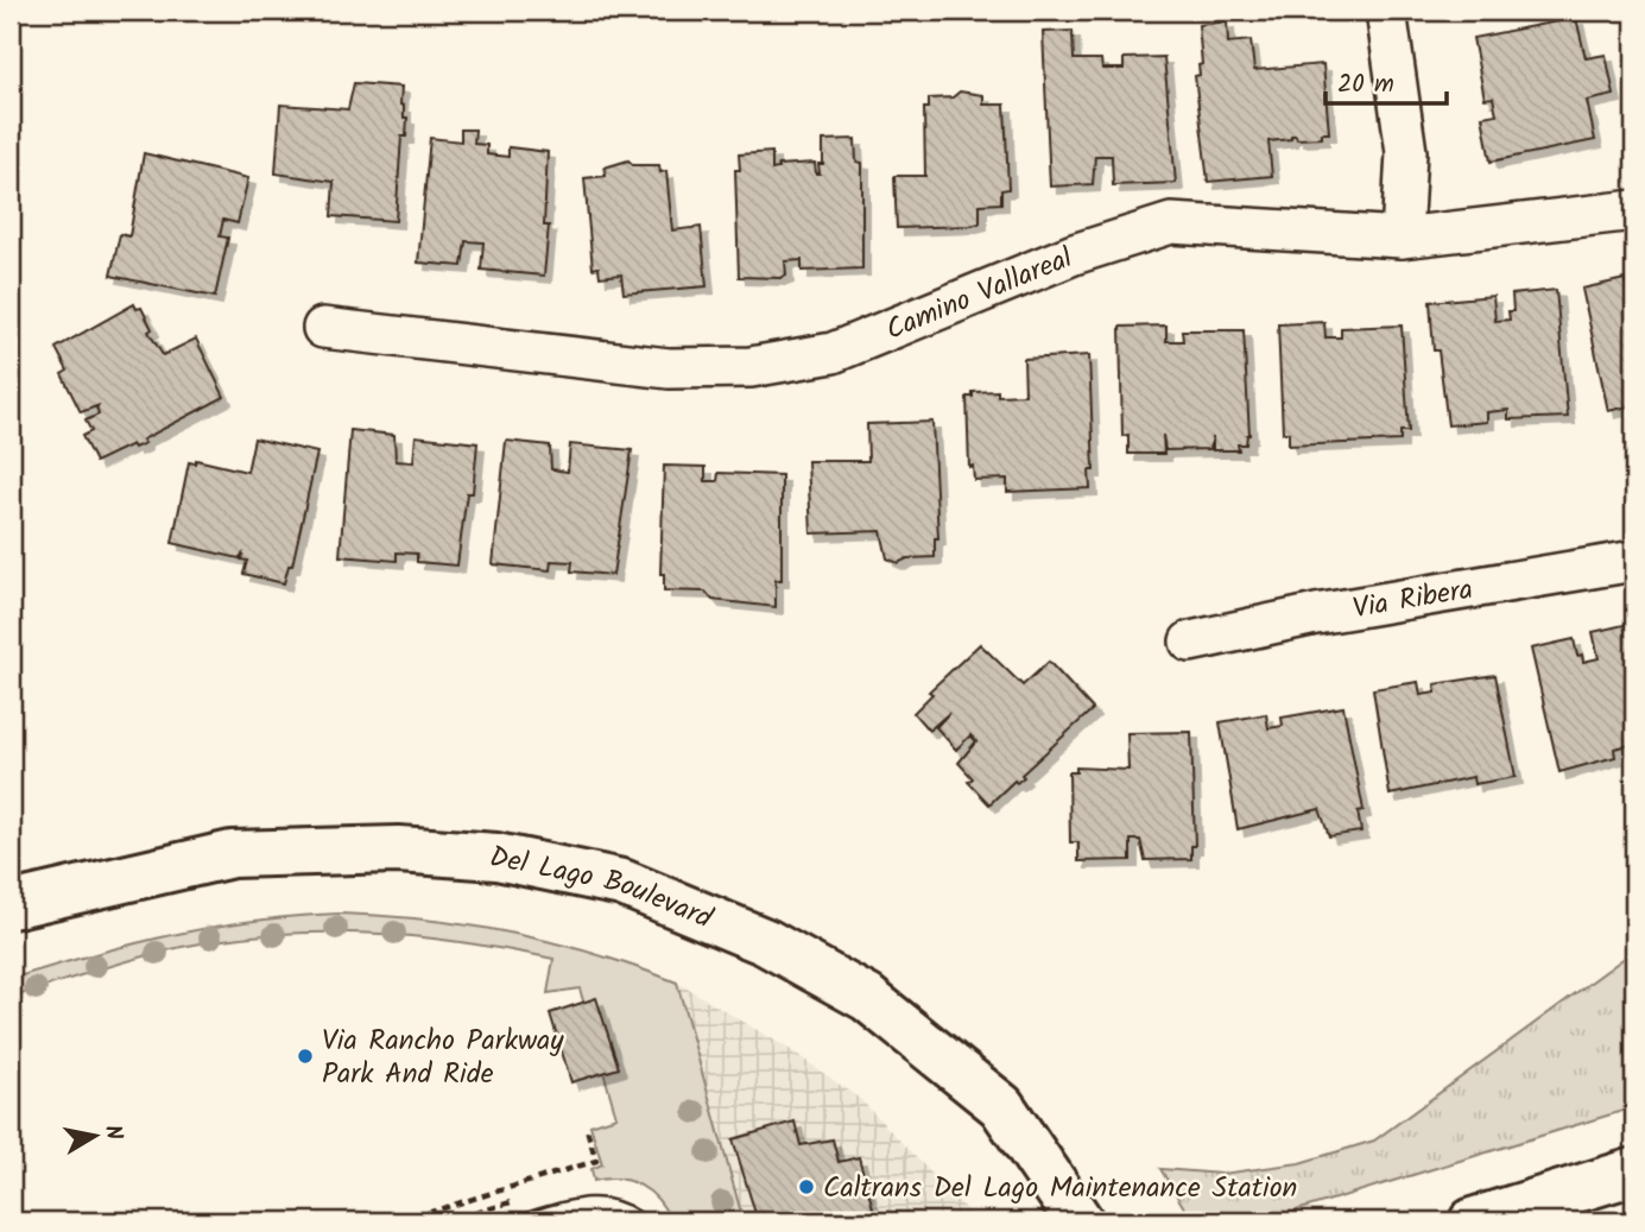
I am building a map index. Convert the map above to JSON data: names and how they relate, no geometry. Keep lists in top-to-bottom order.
{
  "streets": {
    "main road": ["Del Lago Boulevard"],
    "street": ["Camino Vallareal", "Via Ribera"]
  },
  "places": ["Via Rancho Parkway Park And Ride", "Caltrans Del Lago Maintenance Station"],
  "scale_bar": "20 m",
  "north": "right"
}
